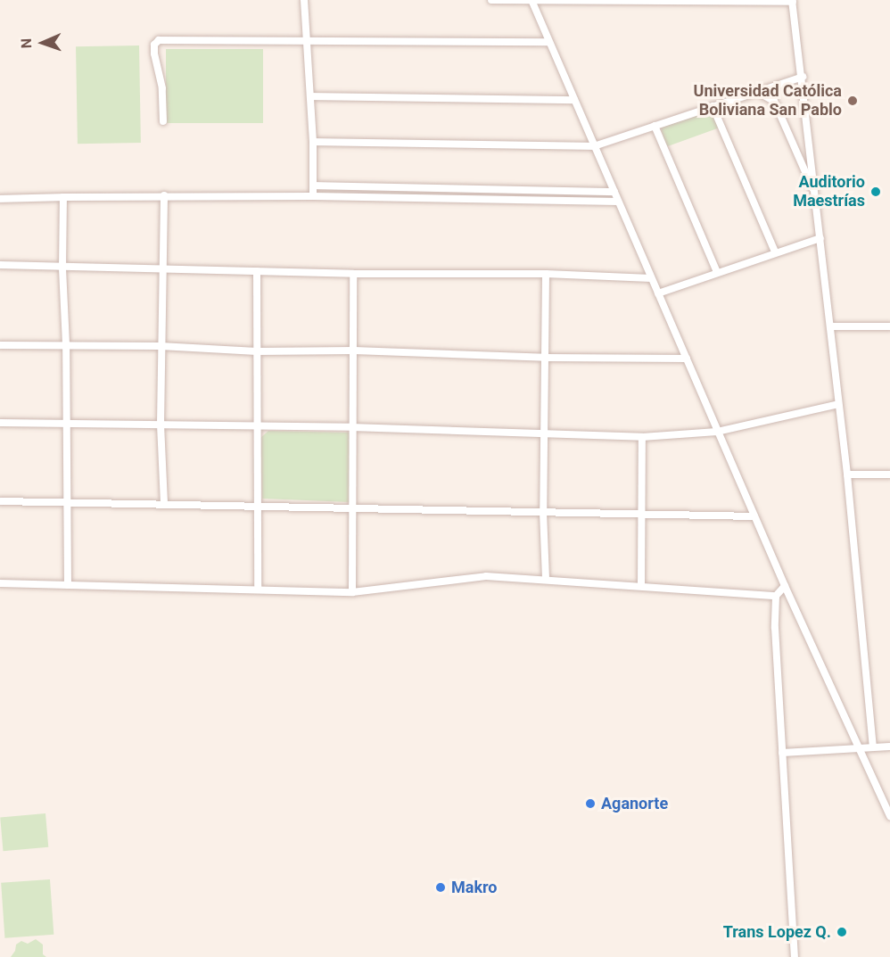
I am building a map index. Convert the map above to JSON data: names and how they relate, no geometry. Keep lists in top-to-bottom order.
{
  "places": [
    "Universidad Católica Boliviana San Pablo",
    "Auditorio Maestrías",
    "Aganorte",
    "Makro",
    "Trans Lopez Q."
  ],
  "north": "left"
}
